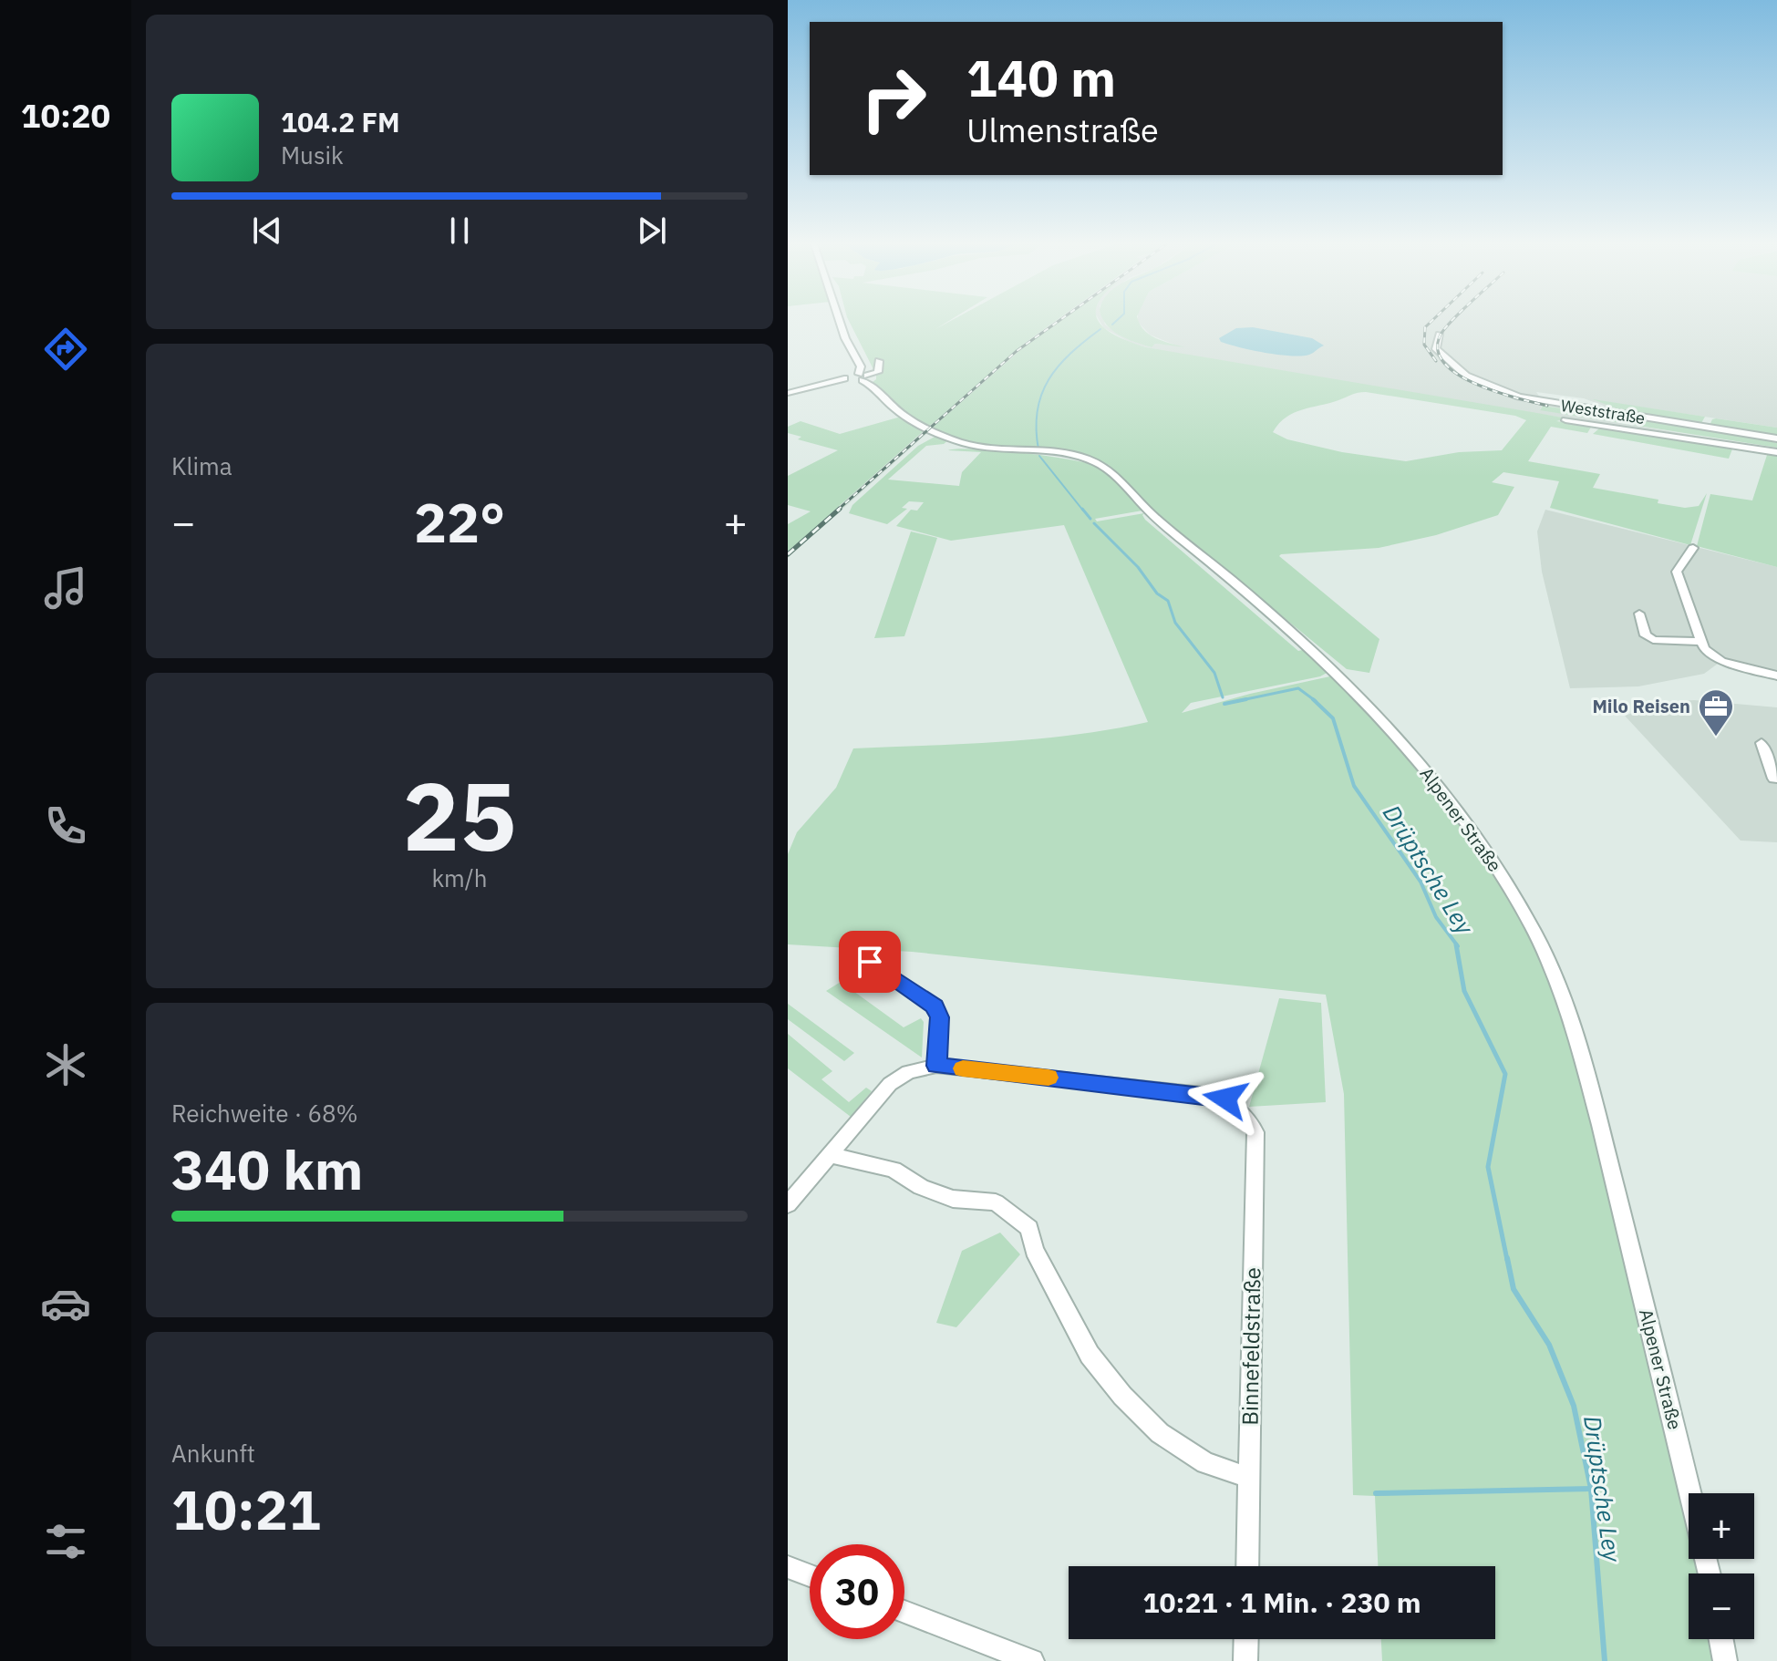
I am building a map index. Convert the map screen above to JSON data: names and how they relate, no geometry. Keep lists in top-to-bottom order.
{
  "streets": {
    "street": ["Weststraße", "Alpener Straße", "Binnefeldstraße"]
  },
  "water": ["Drüptsche Ley"],
  "places": {
    "office": ["Milo Reisen"]
  },
  "page": {
    "tabs": "10:20",
    "turn": ["140 m", "Ulmenstraße"],
    "song": ["104.2 FM", "Musik"],
    "tile": [
      "Klima",
      ["25", "km/h"],
      ["Reichweite · 68%", "340 km"],
      ["Ankunft", "10:21"]
    ],
    "heat": ["−", "22°", "+"],
    "map_buttons": ["+", "−"],
    "limit": "30",
    "trip": "10:21 · 1 Min. · 230 m"
  }
}
